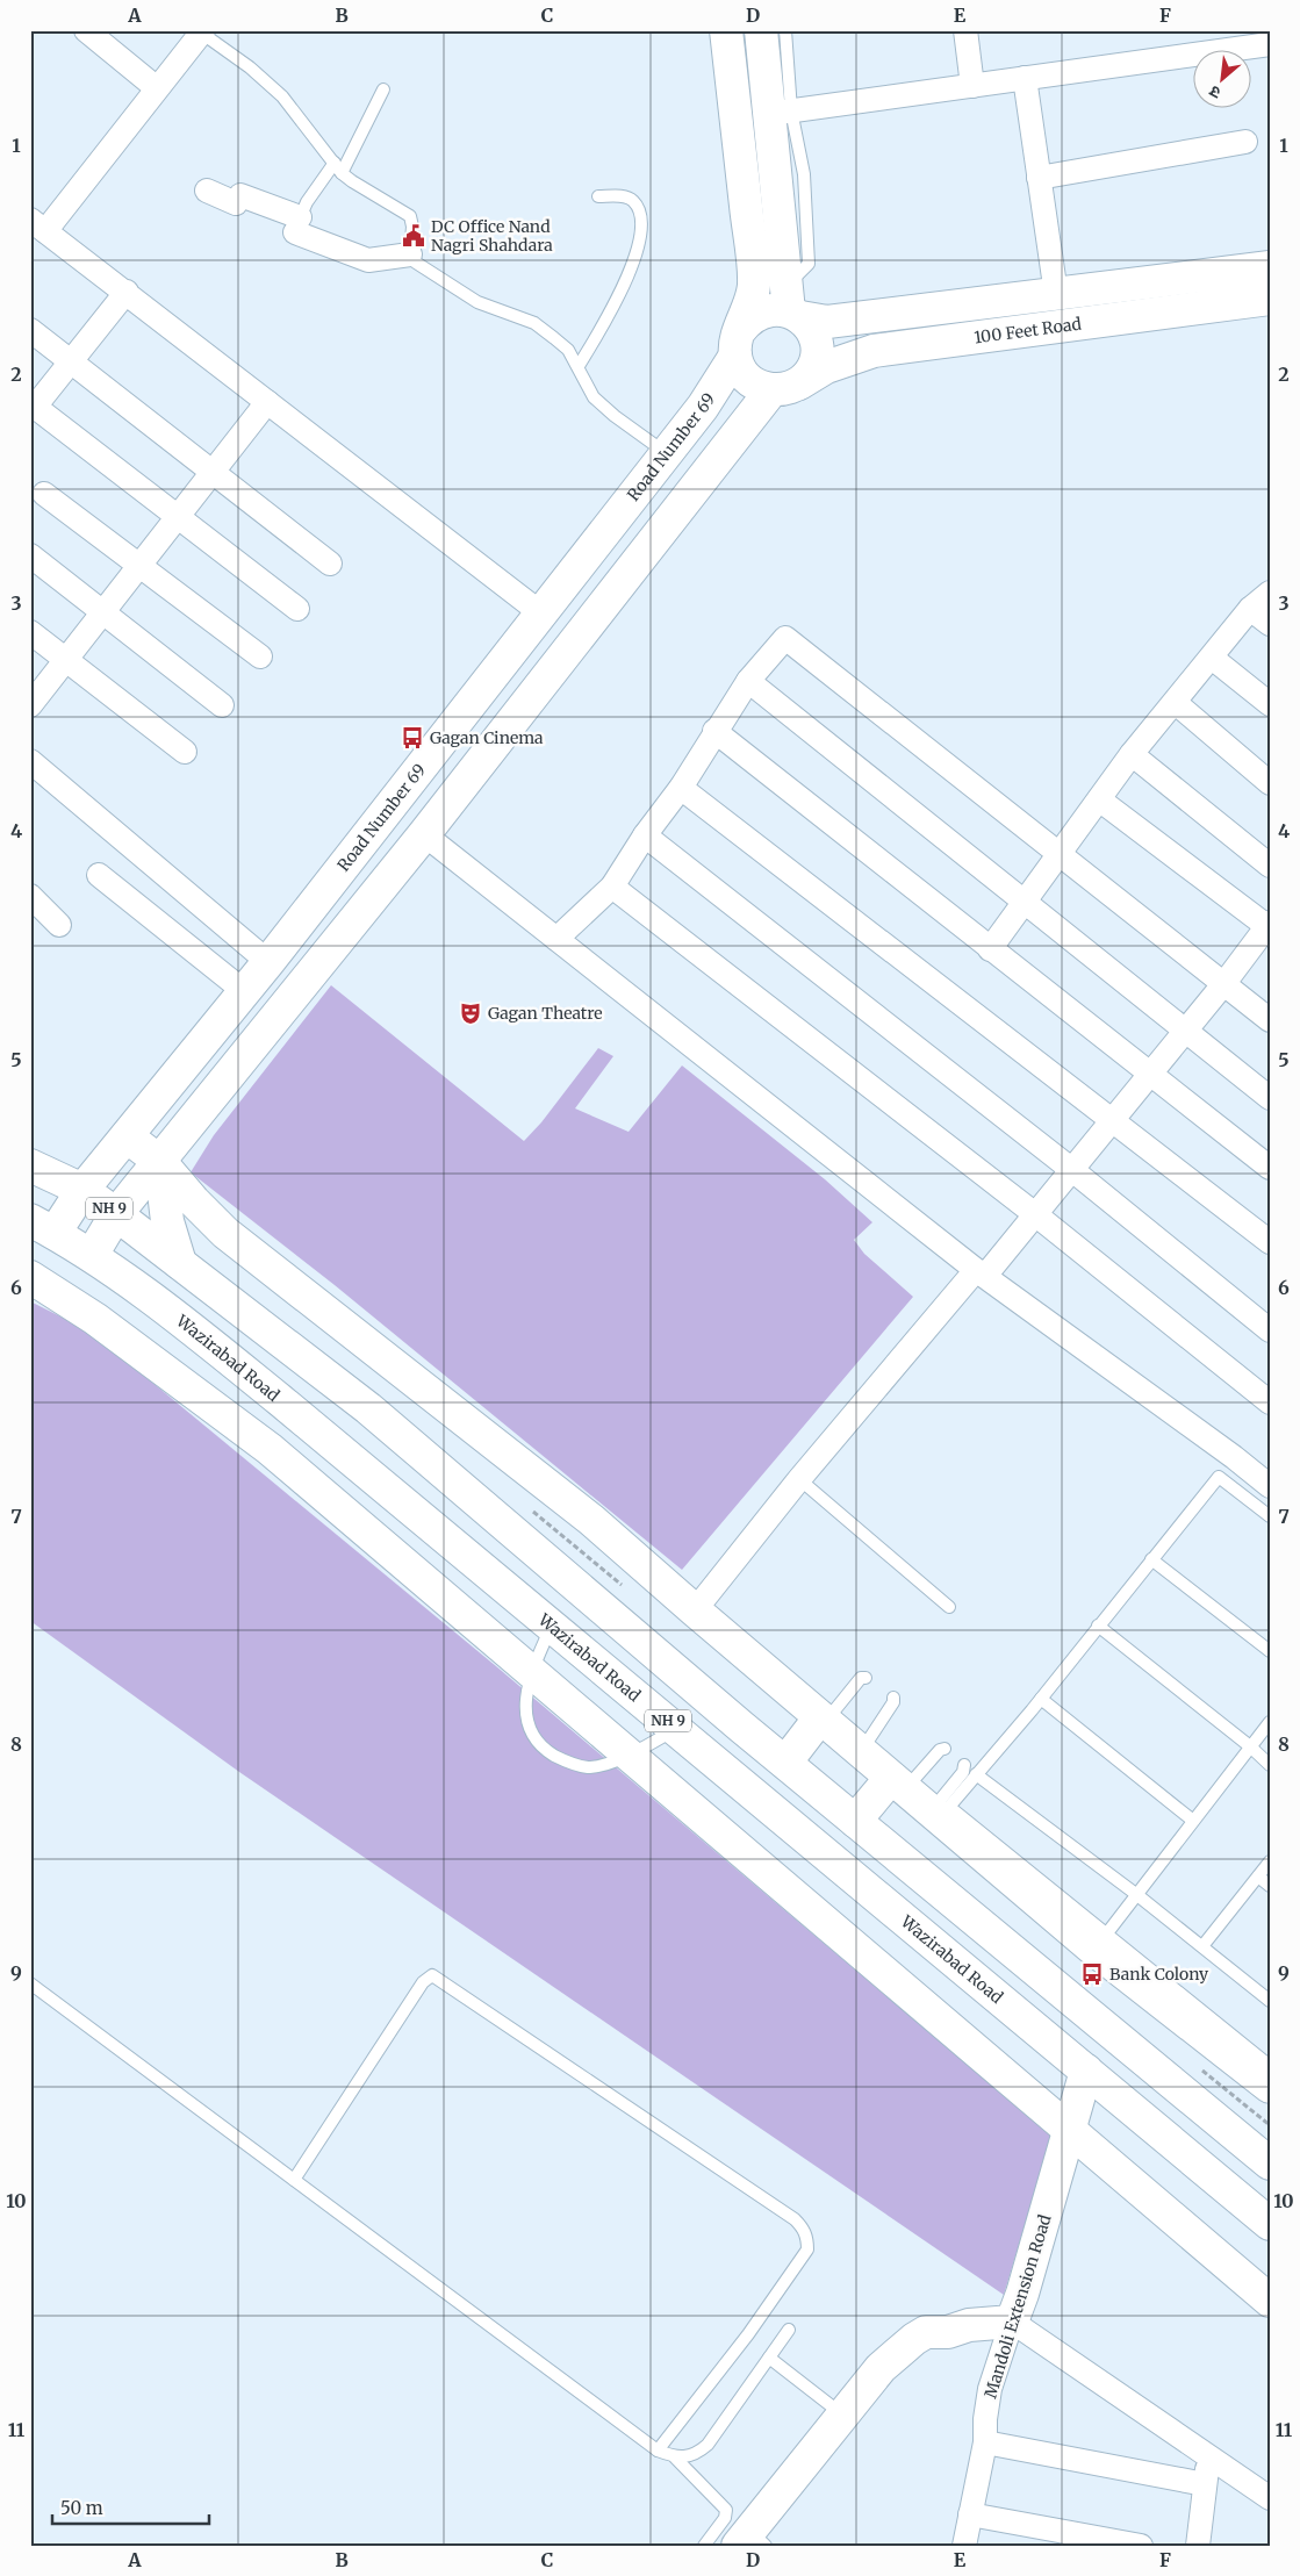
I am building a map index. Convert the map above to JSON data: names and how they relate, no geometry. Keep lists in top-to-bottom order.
{
  "streets": {
    "main road": [
      "100 Feet Road",
      "Road Number 69",
      "NH 9",
      "Wazirabad Road",
      "Mandoli Extension Road"
    ]
  },
  "crossings": [
    ["100 Feet Road", "Road Number 69"],
    ["Road Number 69", "NH 9"],
    ["Road Number 69", "Wazirabad Road"],
    ["Wazirabad Road", "Mandoli Extension Road"]
  ],
  "places": {
    "public building": ["DC Office Nand Nagri Shahdara"],
    "bus stop": ["Gagan Cinema", "Bank Colony"],
    "theatre": ["Gagan Theatre"]
  },
  "scale_bar": "50 m",
  "north": "bottom left",
  "grid": {
    "columns": [
      "A",
      "B",
      "C",
      "D",
      "E",
      "F"
    ],
    "rows": [
      "1",
      "2",
      "3",
      "4",
      "5",
      "6",
      "7",
      "8",
      "9",
      "10",
      "11"
    ]
  }
}
